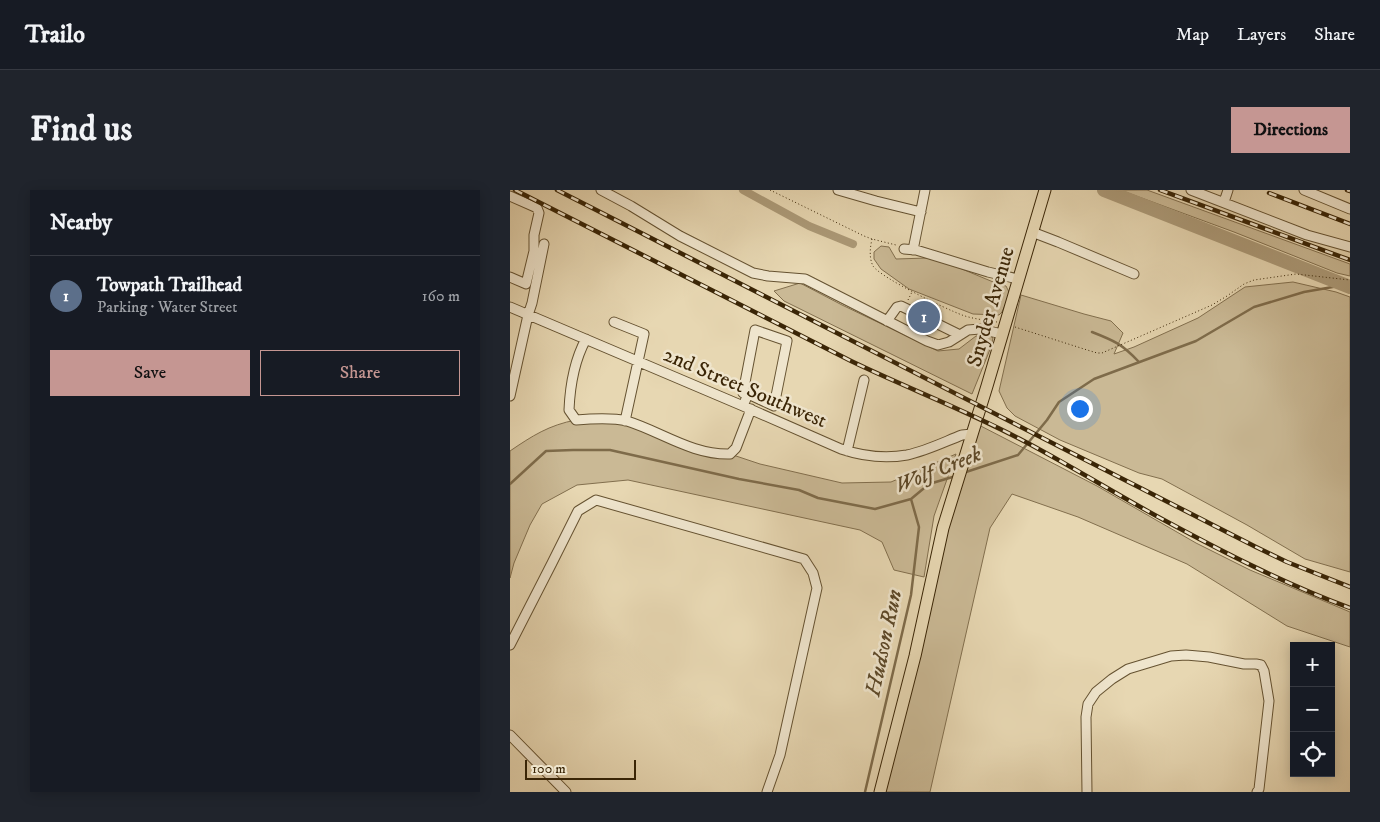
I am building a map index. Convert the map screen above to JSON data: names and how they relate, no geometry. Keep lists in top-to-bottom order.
{
  "streets": {
    "main road": ["Snyder Avenue"],
    "street": ["2nd Street Southwest"]
  },
  "crossings": [
    ["Snyder Avenue", "2nd Street Southwest"]
  ],
  "water": ["Wolf Creek", "Hudson Run"],
  "scale_bar": "100 m",
  "page": {
    "header": "Trailo",
    "nav": ["Map", "Layers", "Share"],
    "buttons": [
      "Directions",
      ["Save", "Share"]
    ],
    "title": "Find us",
    "heading": "Nearby",
    "list": [
      {
        "mark": "1",
        "name": "Towpath Trailhead",
        "note": "Parking · Water Street",
        "value": "160 m"
      }
    ],
    "pins": "1",
    "map_buttons": ["+", "−"],
    "scale": "100 m"
  }
}
